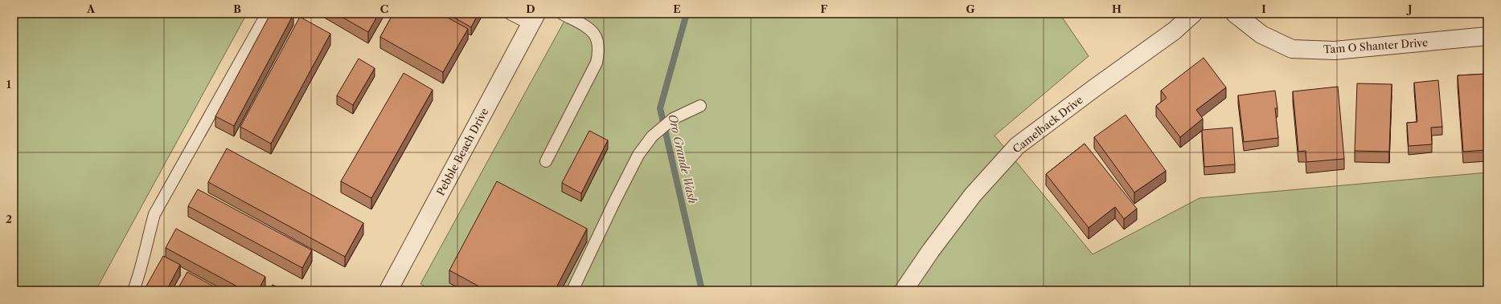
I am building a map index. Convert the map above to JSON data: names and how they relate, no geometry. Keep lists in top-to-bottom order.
{
  "streets": {
    "street": ["Tam O Shanter Drive", "Camelback Drive", "Pebble Beach Drive"]
  },
  "water": ["Oro Grande Wash"],
  "grid": {
    "columns": [
      "A",
      "B",
      "C",
      "D",
      "E",
      "F",
      "G",
      "H",
      "I",
      "J"
    ],
    "rows": ["1", "2"]
  }
}
